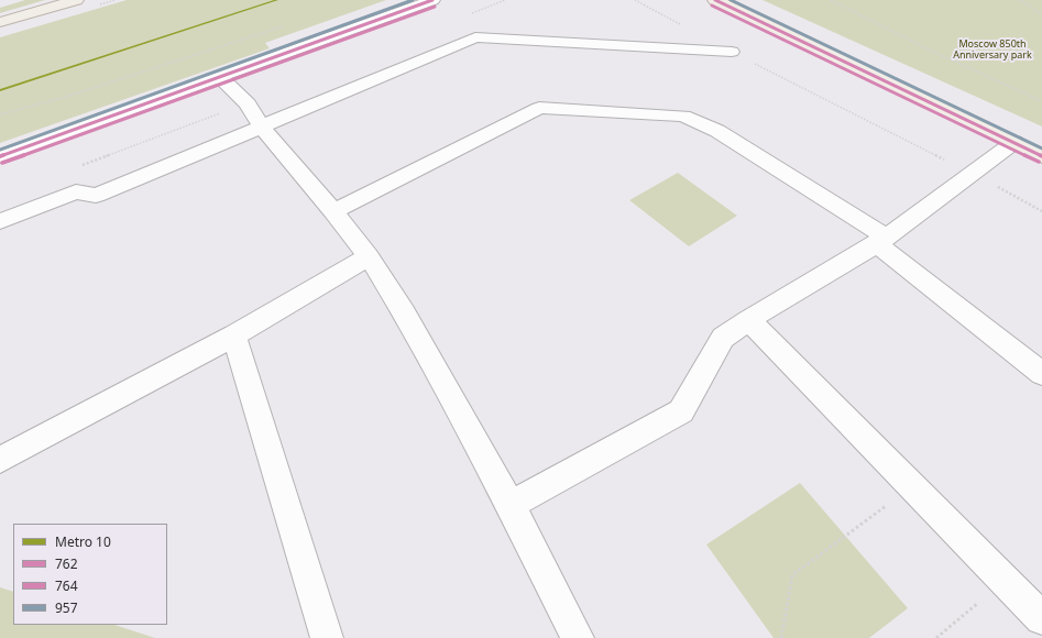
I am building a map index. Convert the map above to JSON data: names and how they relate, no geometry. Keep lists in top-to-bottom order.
{
  "parks": ["Moscow 850th Anniversary park"],
  "lines": [
    "metro line 10",
    "transit line 762",
    "transit line 957",
    "transit line 764"
  ],
  "legend": [
    "Metro 10",
    "762",
    "764",
    "957"
  ]
}
